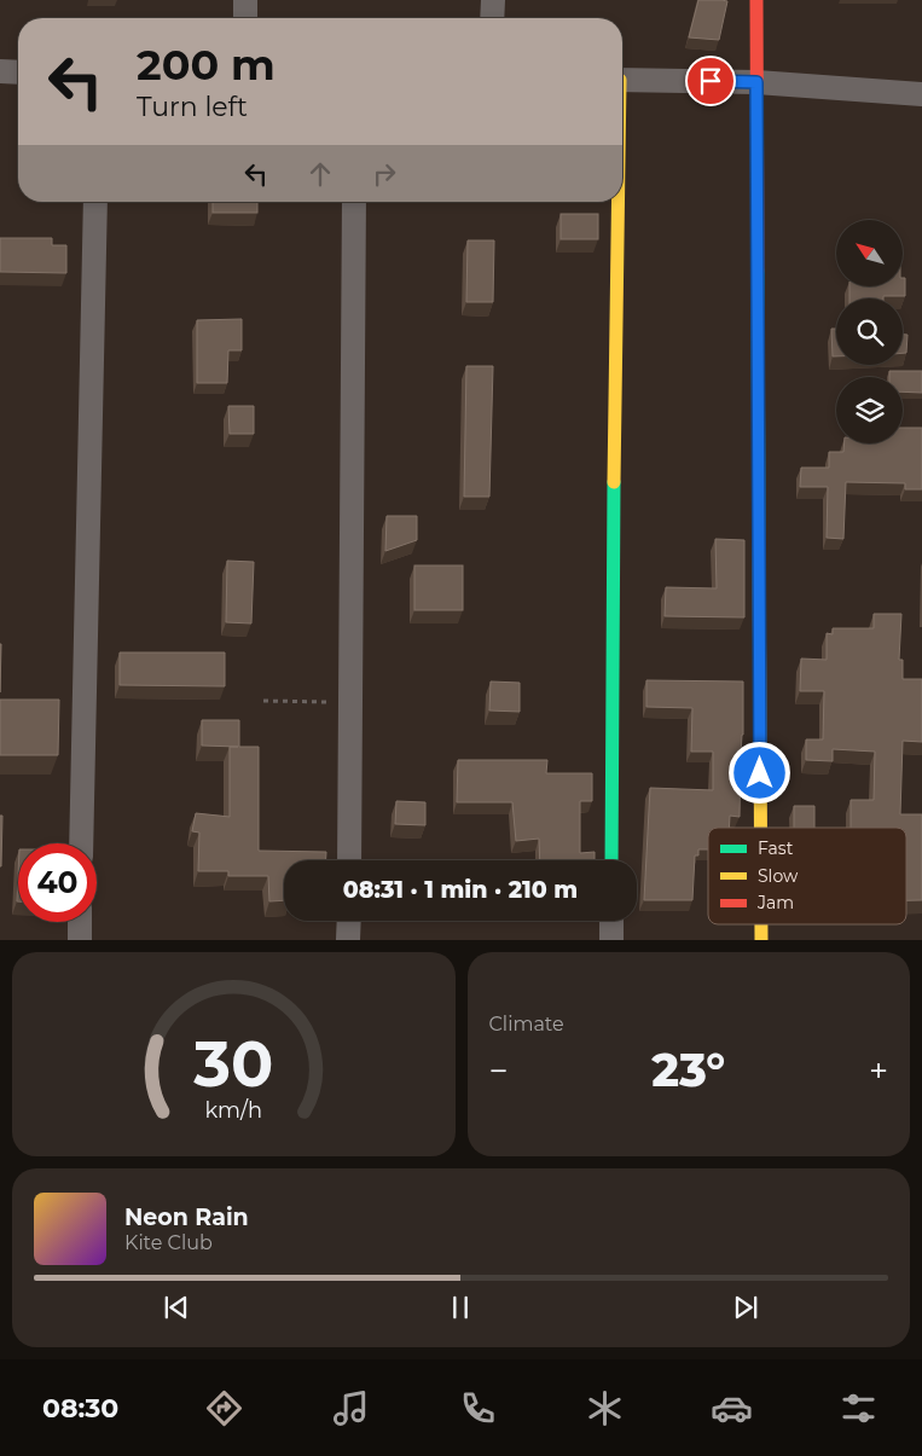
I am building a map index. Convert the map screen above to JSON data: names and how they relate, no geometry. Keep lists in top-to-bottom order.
{
  "legend": ["Fast", "Slow", "Jam"],
  "north": "top left",
  "page": {
    "turn": ["200 m", "Turn left"],
    "limit": "40",
    "trip": "08:31 · 1 min · 210 m",
    "tile": "Climate",
    "heat": ["−", "23°", "+"],
    "song": ["Neon Rain", "Kite Club"],
    "tabs": "08:30",
    "gauge": ["30", "km/h"]
  }
}
